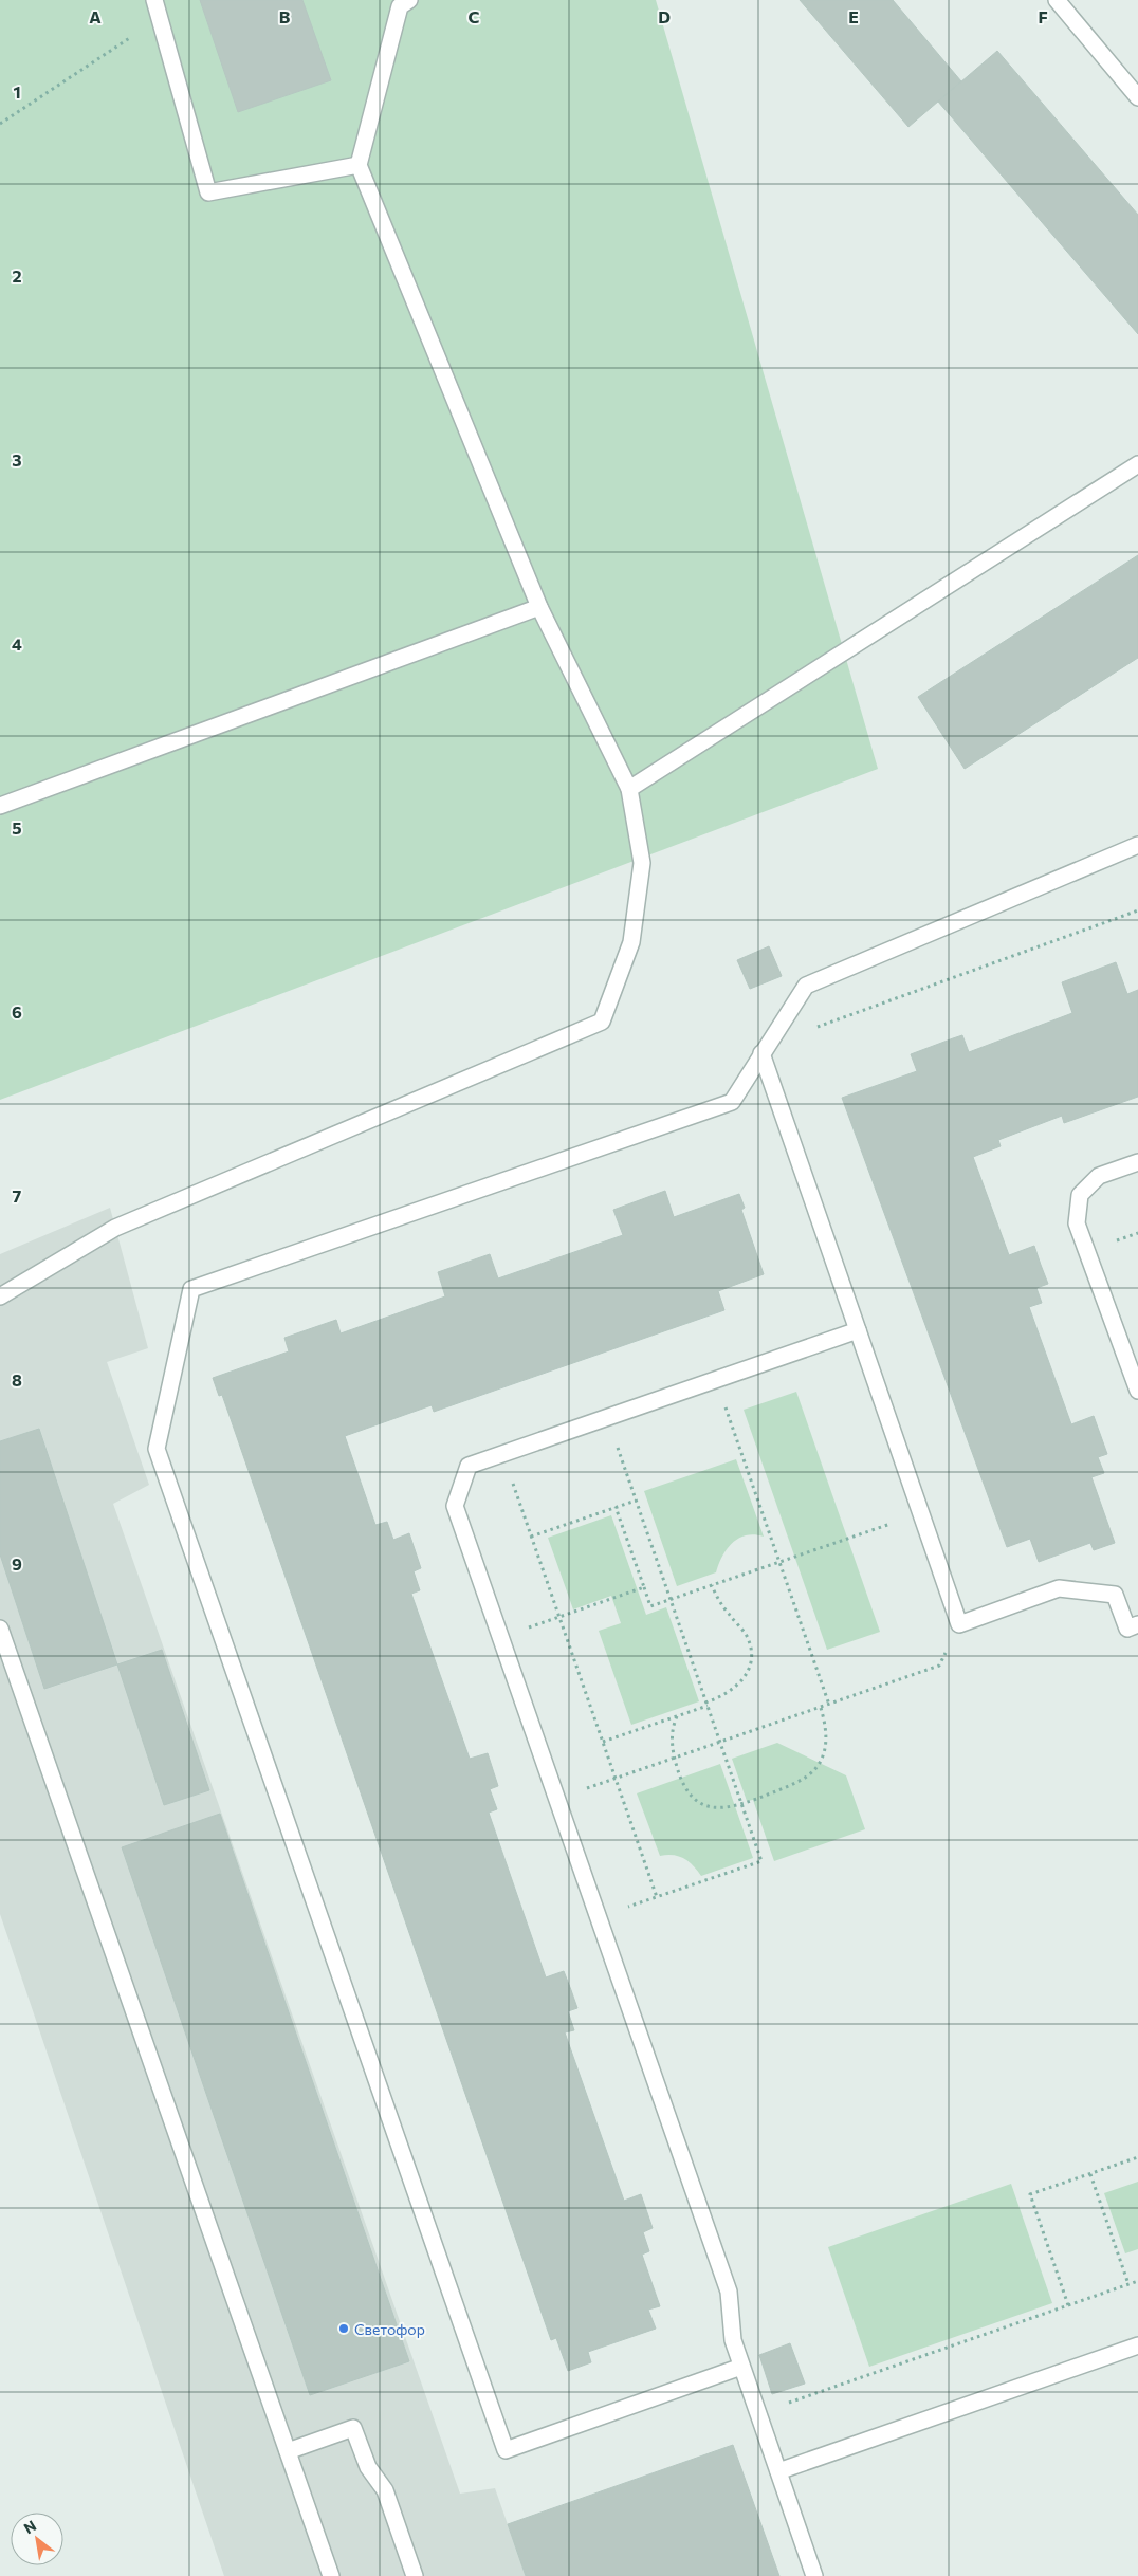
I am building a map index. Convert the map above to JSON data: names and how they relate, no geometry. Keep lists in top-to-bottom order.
{
  "places": ["Светофор"],
  "north": "top left",
  "grid": {
    "columns": [
      "A",
      "B",
      "C",
      "D",
      "E",
      "F"
    ],
    "rows": [
      "1",
      "2",
      "3",
      "4",
      "5",
      "6",
      "7",
      "8",
      "9"
    ]
  }
}
